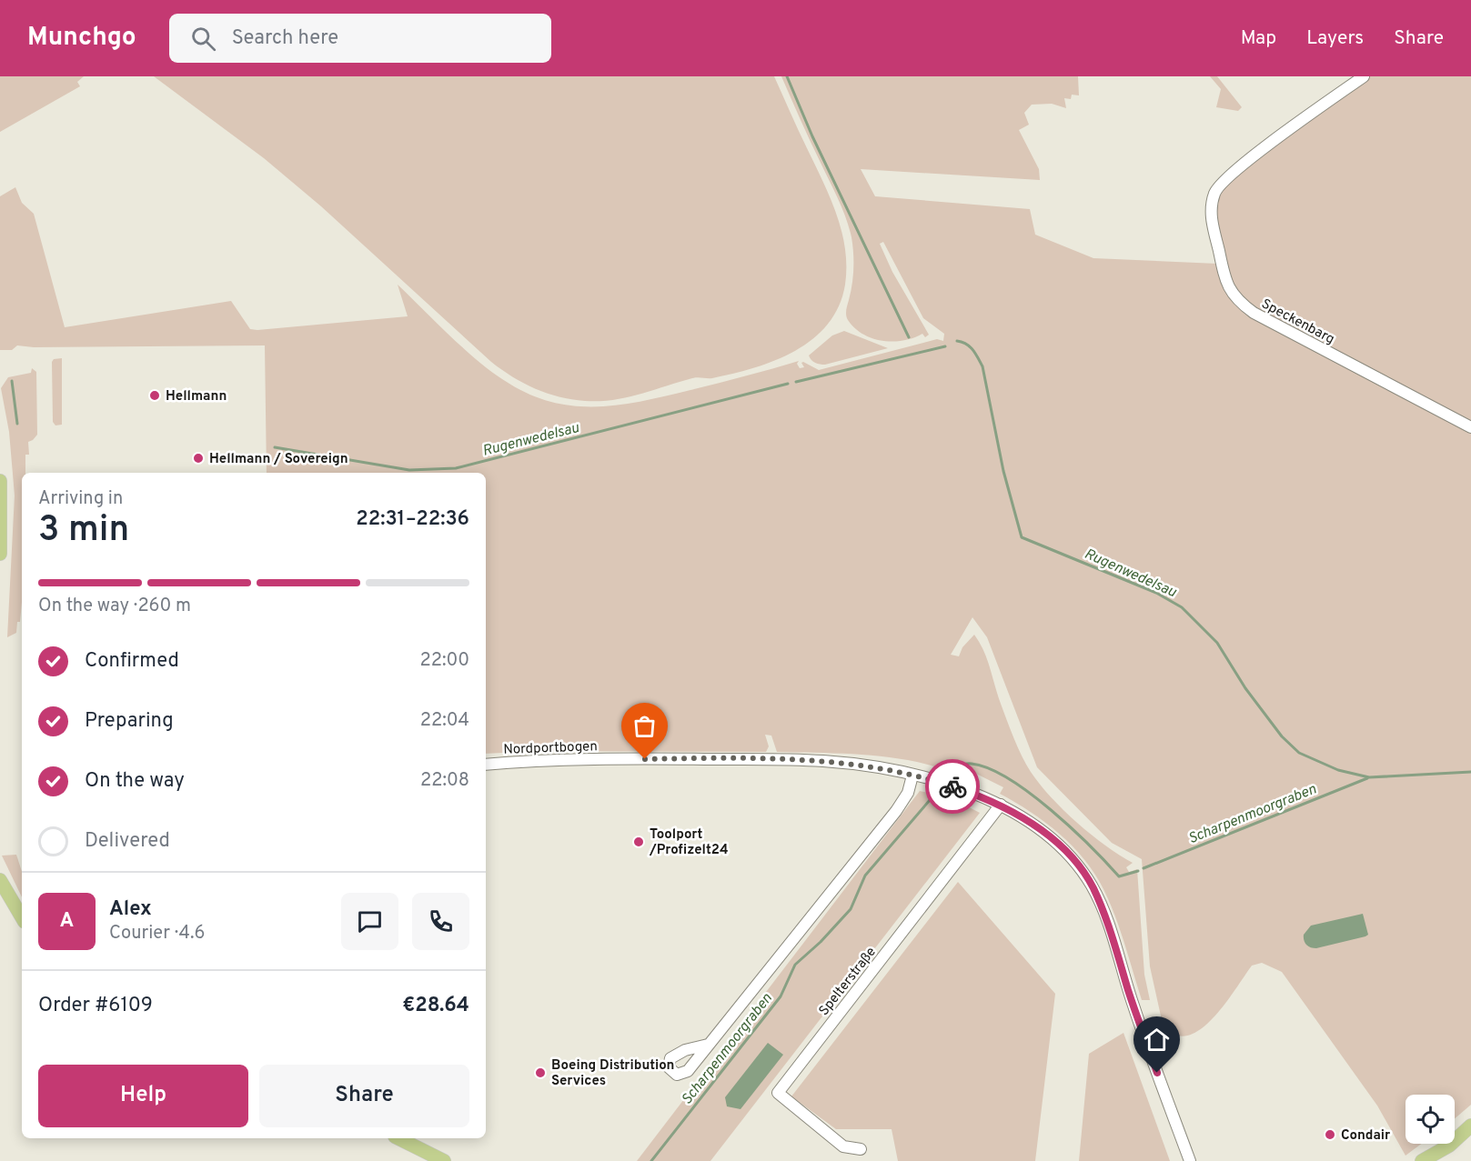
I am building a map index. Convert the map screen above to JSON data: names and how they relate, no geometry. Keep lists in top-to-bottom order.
{
  "streets": {
    "street": ["Speckenbarg", "Nordportbogen", "Spelterstraße"]
  },
  "crossings": [
    ["Nordportbogen", "Spelterstraße"]
  ],
  "water": ["Rugenwedelsau", "Scharpenmoorgraben"],
  "places": [
    "Hellmann",
    "Hellmann / Sovereign",
    "Toolport /Profizelt24",
    "Boeing Distribution Services",
    "Condair"
  ],
  "page": {
    "header": "Munchgo",
    "search": "Search here",
    "nav": ["Map", "Layers", "Share"],
    "heading": ["3 min", "Arriving in", "22:31–22:36"],
    "panel": [
      "Alex",
      "Courier · 4.6",
      "Order #6109",
      "€28.64"
    ],
    "bar": "On the way · 260 m",
    "list": [
      ["Confirmed", "22:00"],
      ["Preparing", "22:04"],
      ["On the way", "22:08"],
      "Delivered"
    ],
    "round": "A",
    "buttons": ["Help", "Share"]
  }
}
